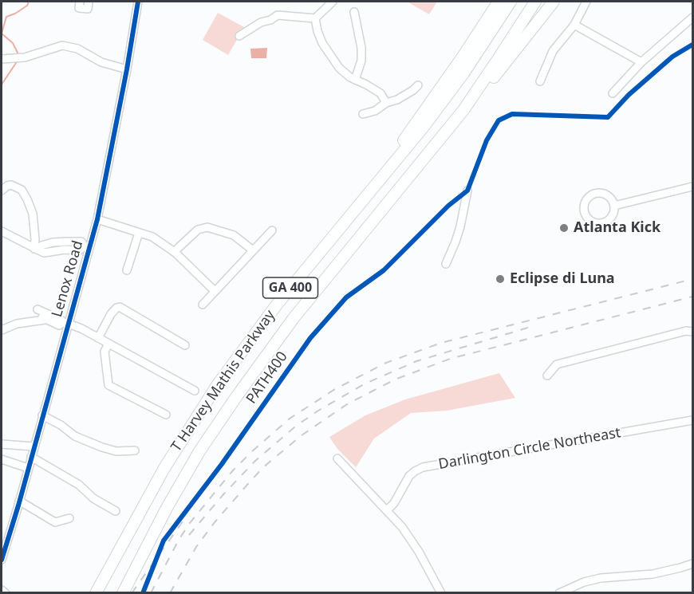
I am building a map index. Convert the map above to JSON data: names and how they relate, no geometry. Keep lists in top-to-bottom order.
{
  "streets": {
    "highway": ["GA 400", "T Harvey Mathis Parkway"],
    "street": ["Lenox Road", "Darlington Circle Northeast"],
    "cycle path": ["PATH400"]
  },
  "places": ["Atlanta Kick", "Eclipse di Luna"]
}
